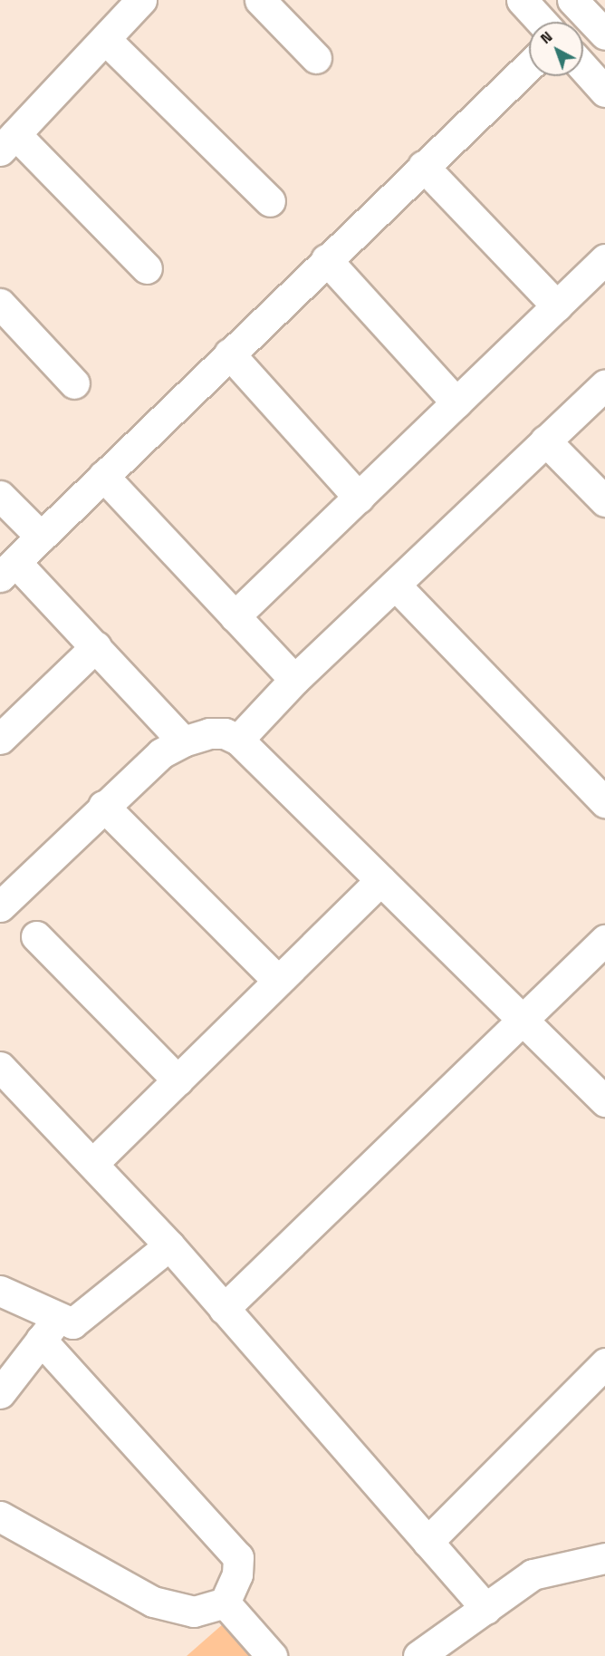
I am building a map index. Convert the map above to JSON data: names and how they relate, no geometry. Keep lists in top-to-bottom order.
{
  "north": "top left"
}
